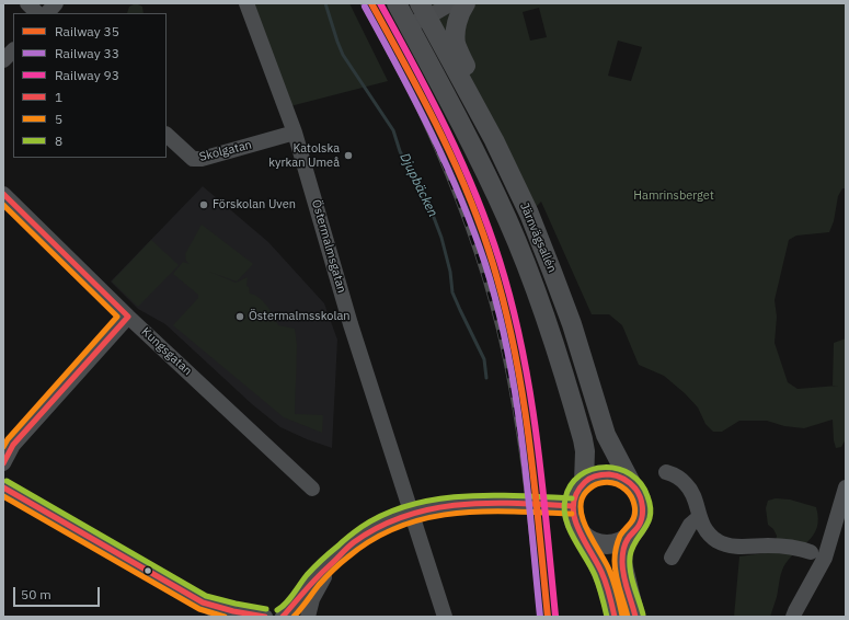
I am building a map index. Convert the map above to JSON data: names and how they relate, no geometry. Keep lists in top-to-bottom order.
{
  "streets": {
    "main road": ["Järnvägsallén"],
    "street": ["Skolgatan", "Östermalmsgatan", "Kungsgatan"]
  },
  "crossings": [
    ["Skolgatan", "Östermalmsgatan"]
  ],
  "water": ["Djupbäcken"],
  "parks": ["Hamrinsberget"],
  "places": ["Katolska kyrkan Umeå", "Förskolan Uven", "Östermalmsskolan"],
  "lines": [
    "rail line 35",
    "rail line 93",
    "rail line 33",
    "transit line 1",
    "transit line 5",
    "transit line 8"
  ],
  "legend": [
    "Railway 35",
    "Railway 33",
    "Railway 93",
    "1",
    "5",
    "8"
  ],
  "scale_bar": "50 m"
}
